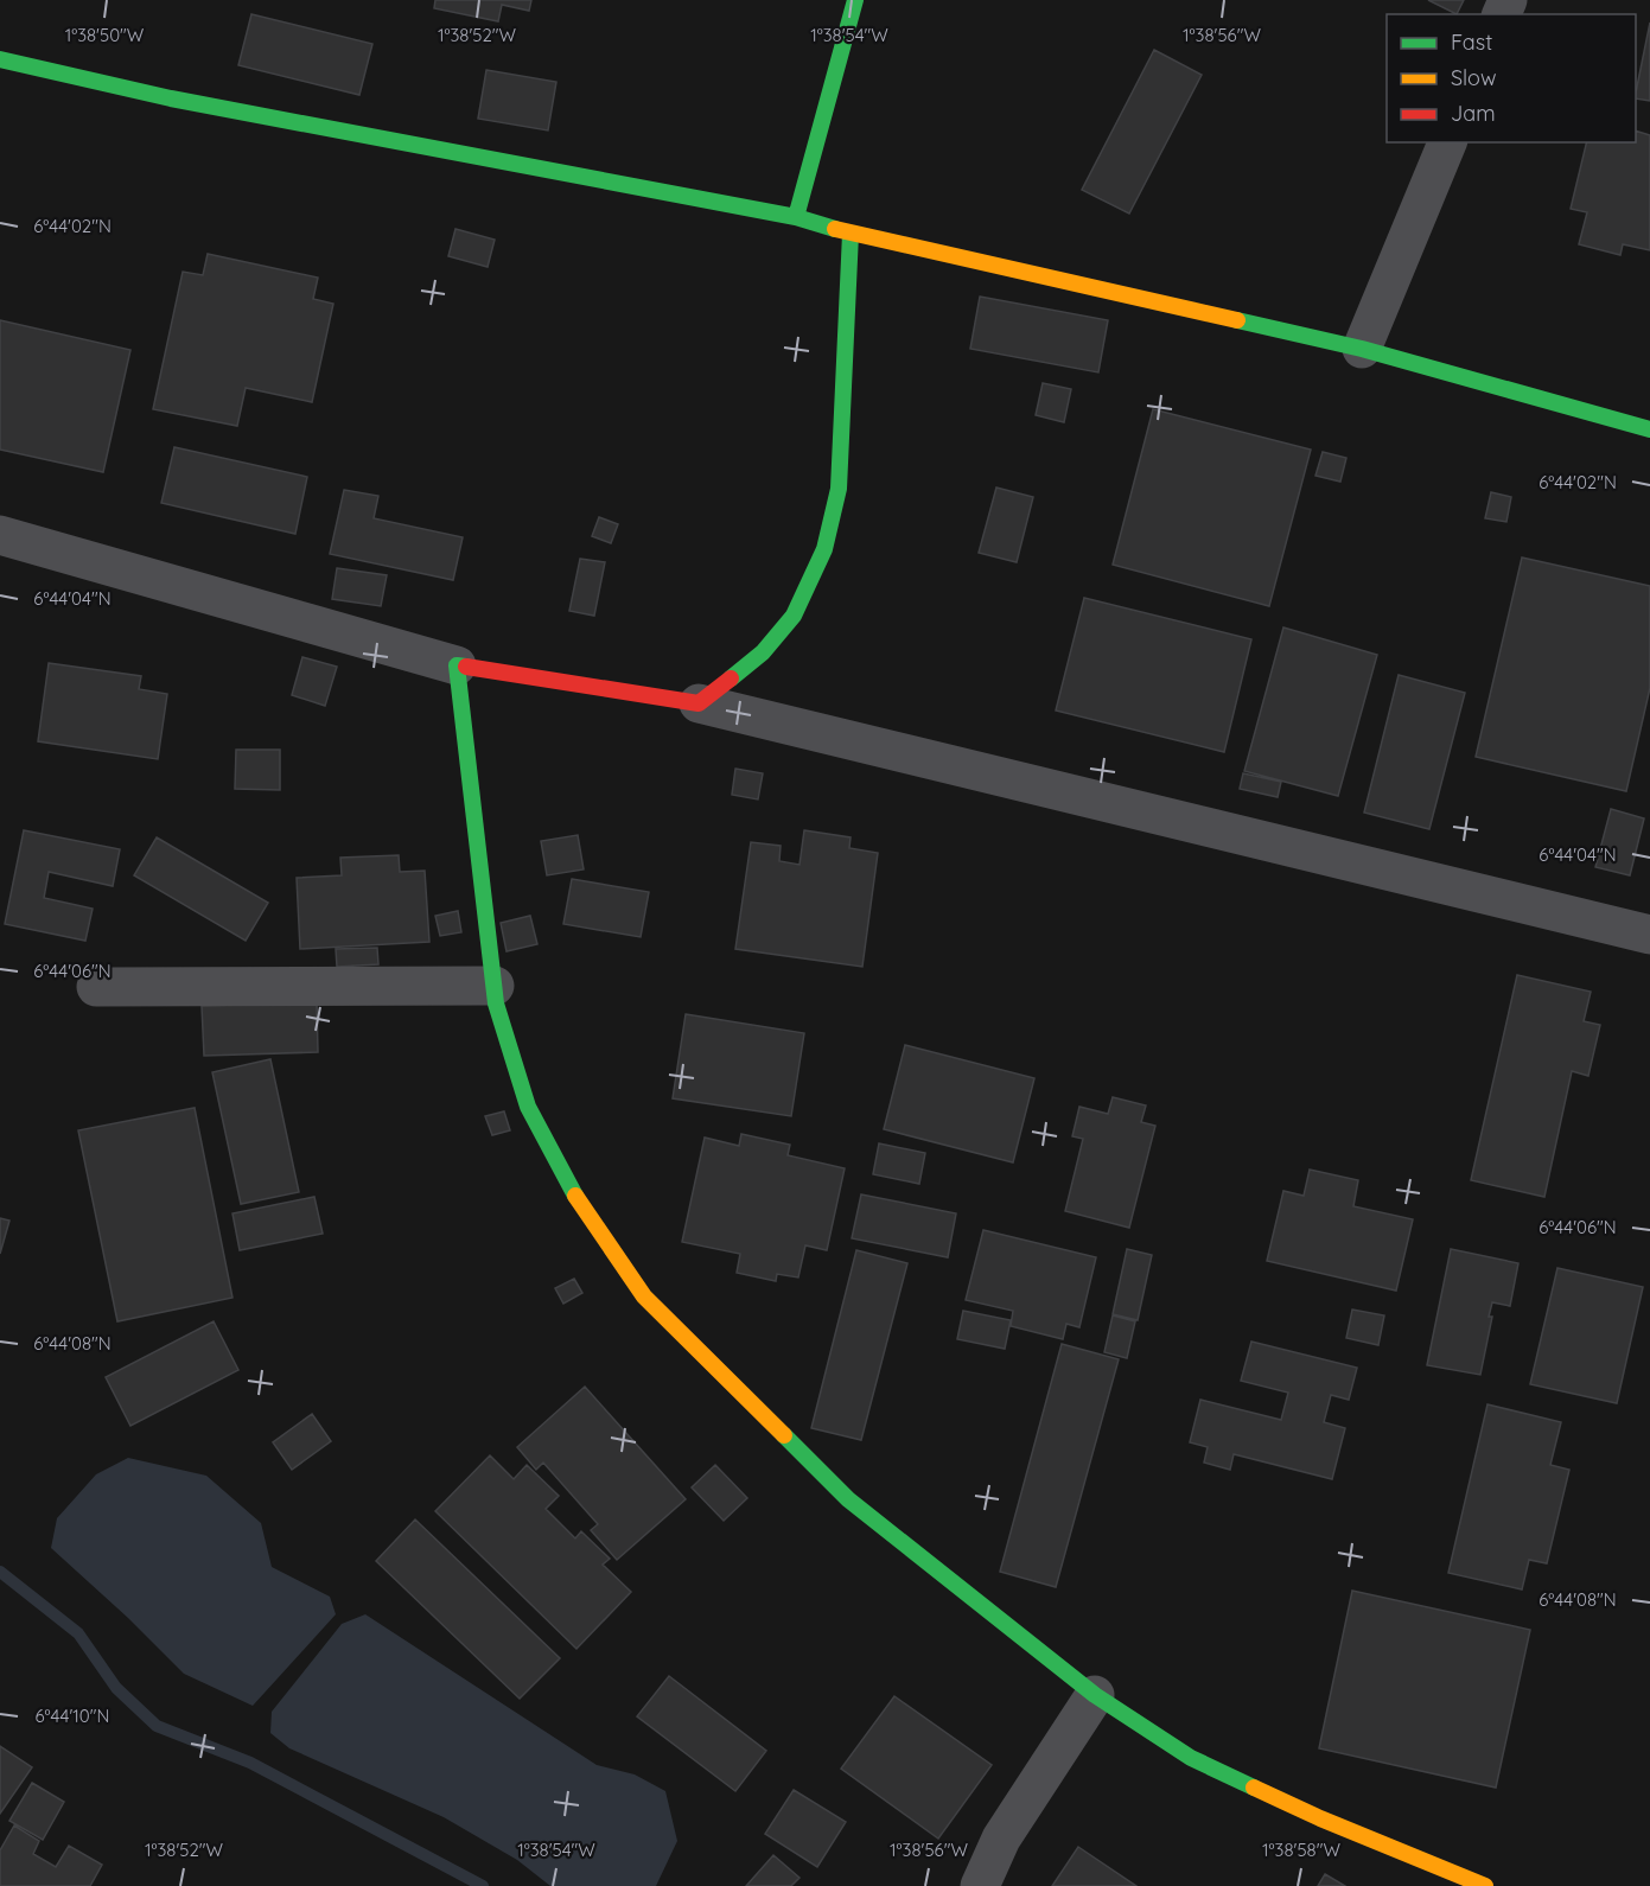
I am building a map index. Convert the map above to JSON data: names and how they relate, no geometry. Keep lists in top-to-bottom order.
{
  "legend": ["Fast", "Slow", "Jam"],
  "coordinates": [
    "1°38'50\"W",
    "1°38'52\"W",
    "1°38'54\"W",
    "1°38'56\"W",
    "6°44'02\"N",
    "6°44'04\"N",
    "6°44'06\"N",
    "6°44'08\"N",
    "6°44'10\"N",
    "1°38'58\"W"
  ]
}
